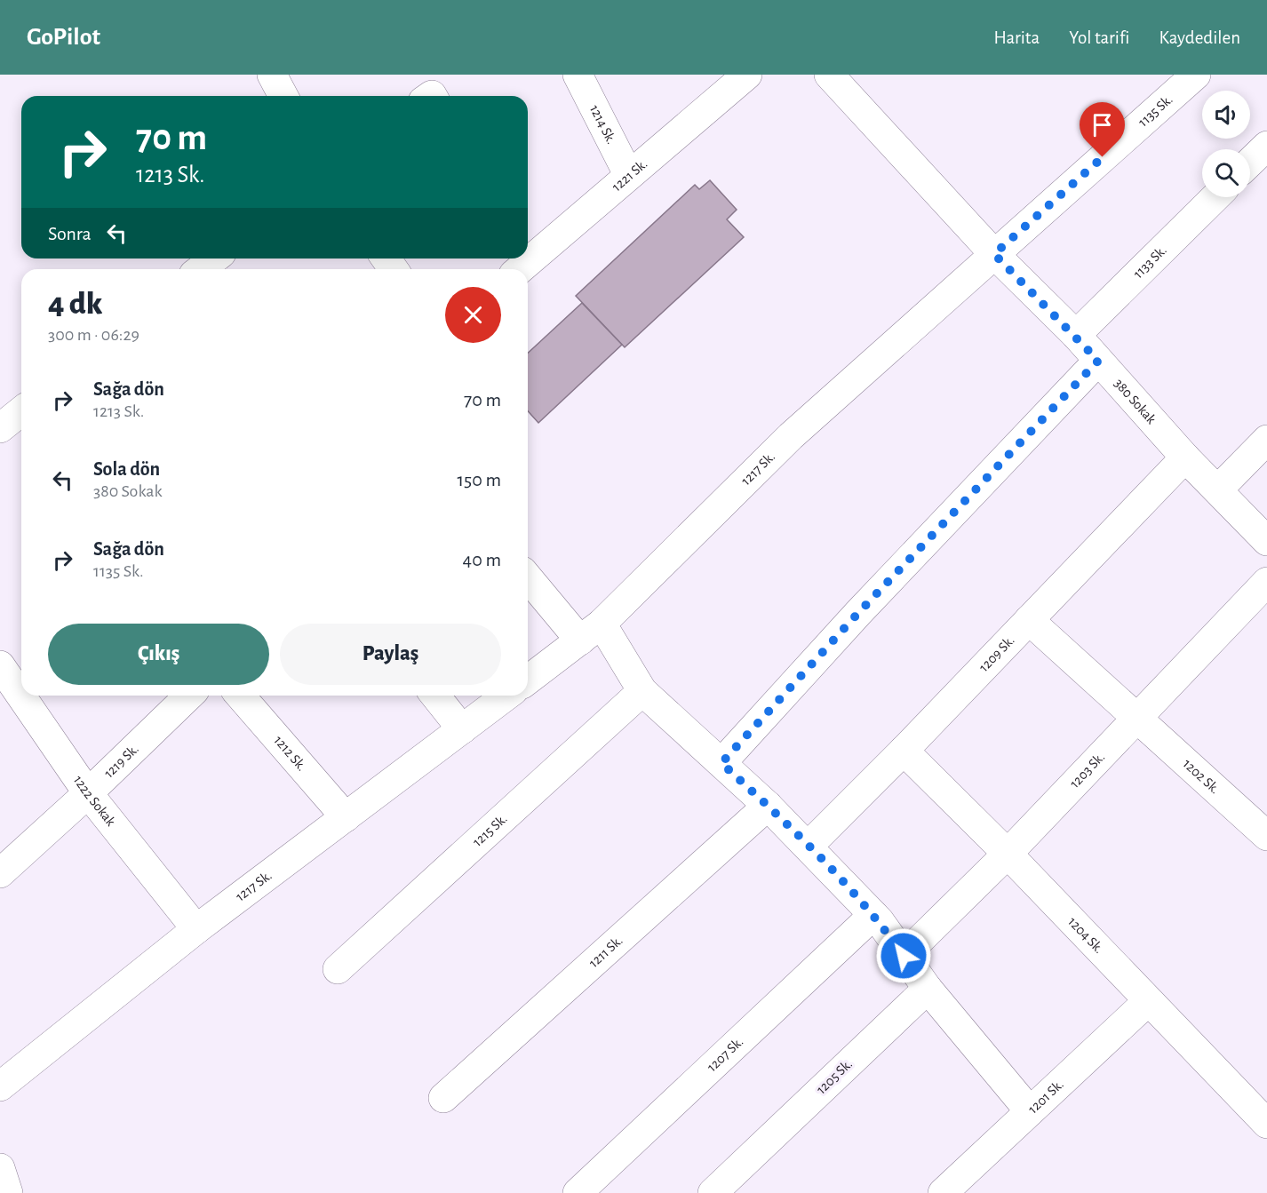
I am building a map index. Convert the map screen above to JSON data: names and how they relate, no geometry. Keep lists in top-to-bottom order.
{
  "streets": {
    "street": [
      "1135 Sk.",
      "1214 Sk.",
      "1221 Sk.",
      "1133 Sk.",
      "380 Sokak",
      "1217 Sk.",
      "1209 Sk.",
      "1212 Sk.",
      "1219 Sk.",
      "1203 Sk.",
      "1202 Sk.",
      "1222 Sokak",
      "1215 Sk.",
      "1204 Sk.",
      "1211 Sk.",
      "1207 Sk.",
      "1205 Sk.",
      "1201 Sk."
    ]
  },
  "crossings": [
    ["1135 Sk.", "380 Sokak"],
    ["1135 Sk.", "1217 Sk."],
    ["1214 Sk.", "1221 Sk."],
    ["1133 Sk.", "380 Sokak"],
    ["380 Sokak", "1217 Sk."],
    ["380 Sokak", "1209 Sk."],
    ["1217 Sk.", "1212 Sk."],
    ["1217 Sk.", "1222 Sokak"],
    ["1209 Sk.", "1202 Sk."],
    ["1209 Sk.", "1204 Sk."],
    ["1219 Sk.", "1222 Sokak"],
    ["1203 Sk.", "1202 Sk."],
    ["1203 Sk.", "1204 Sk."],
    ["1204 Sk.", "1201 Sk."]
  ],
  "page": {
    "header": "GoPilot",
    "nav": ["Harita", "Yol tarifi", "Kaydedilen"],
    "turn": ["70 m", "1213 Sk."],
    "then": "Sonra",
    "heading": ["4 dk", "300 m · 06:29"],
    "list": [
      {
        "name": "Sağa dön",
        "note": "1213 Sk.",
        "value": "70 m"
      },
      {
        "name": "Sola dön",
        "note": "380 Sokak",
        "value": "150 m"
      },
      {
        "name": "Sağa dön",
        "note": "1135 Sk.",
        "value": "40 m"
      }
    ],
    "buttons": ["Çıkış", "Paylaş"]
  }
}
